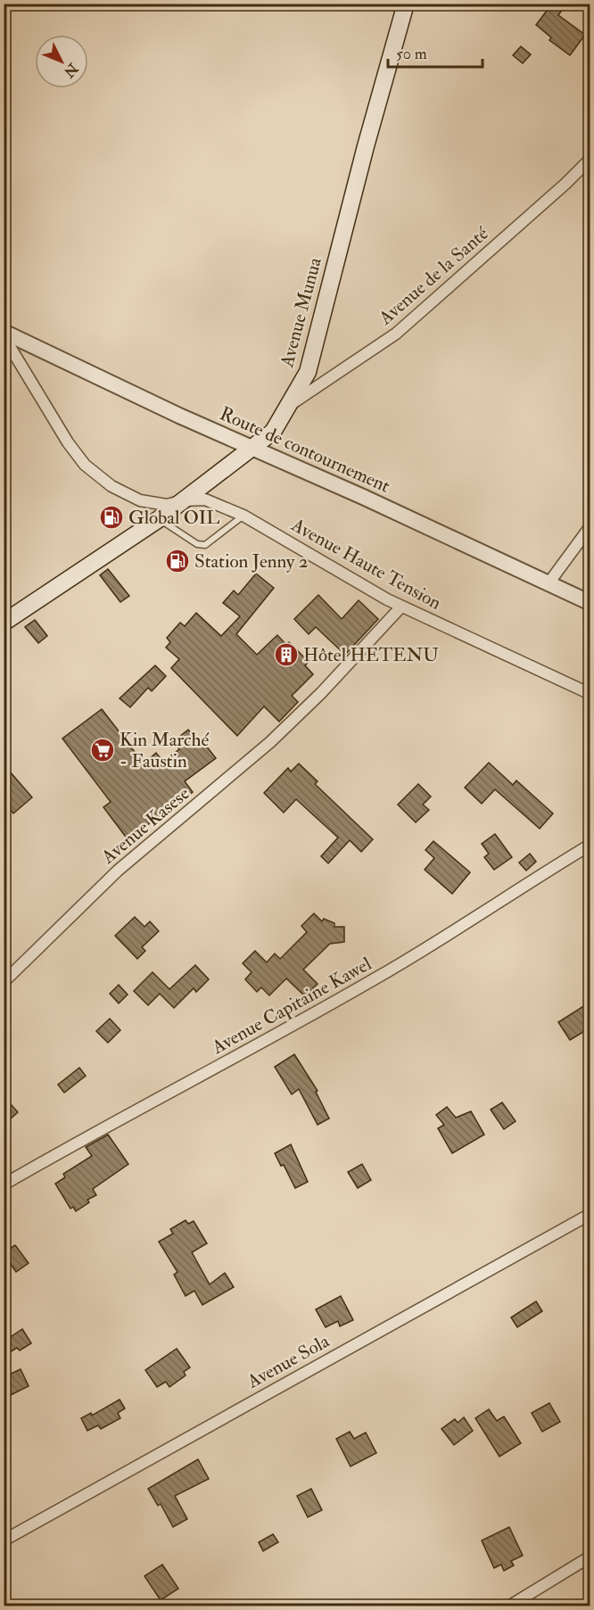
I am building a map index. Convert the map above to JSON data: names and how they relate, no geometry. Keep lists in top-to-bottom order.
{
  "streets": {
    "main road": ["Avenue Munua"],
    "street": [
      "Avenue de la Santé",
      "Route de contournement",
      "Avenue Haute Tension",
      "Avenue Kasese",
      "Avenue Capitaine Kawel",
      "Avenue Sola"
    ]
  },
  "crossings": [
    ["Avenue de la Santé", "Avenue Munua"],
    ["Avenue Munua", "Route de contournement"],
    ["Avenue Munua", "Avenue Haute Tension"],
    ["Avenue Haute Tension", "Avenue Kasese"]
  ],
  "places": {
    "fuel station": ["Global OIL", "Station Jenny 2"],
    "building": ["Hôtel HETENU"],
    "supermarket": ["Kin Marché - Faustin"]
  },
  "scale_bar": "50 m",
  "north": "bottom right"
}
